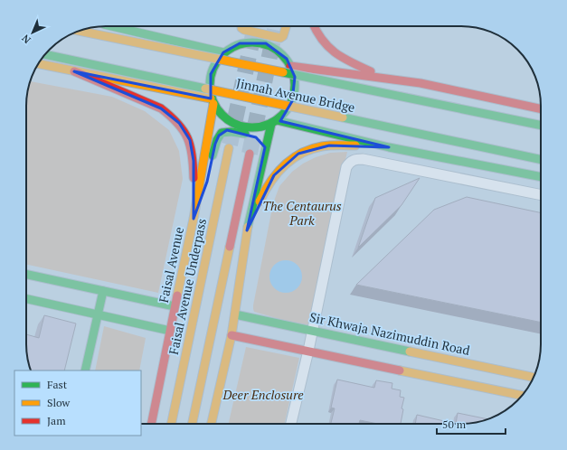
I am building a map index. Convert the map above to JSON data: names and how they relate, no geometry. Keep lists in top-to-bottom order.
{
  "streets": {
    "main road": [
      "Jinnah Avenue Bridge",
      "Faisal Avenue",
      "Faisal Avenue Underpass",
      "Sir Khwaja Nazimuddin Road"
    ]
  },
  "parks": ["The Centaurus Park", "Deer Enclosure"],
  "legend": ["Fast", "Slow", "Jam"],
  "scale_bar": "50 m",
  "north": "bottom left"
}
